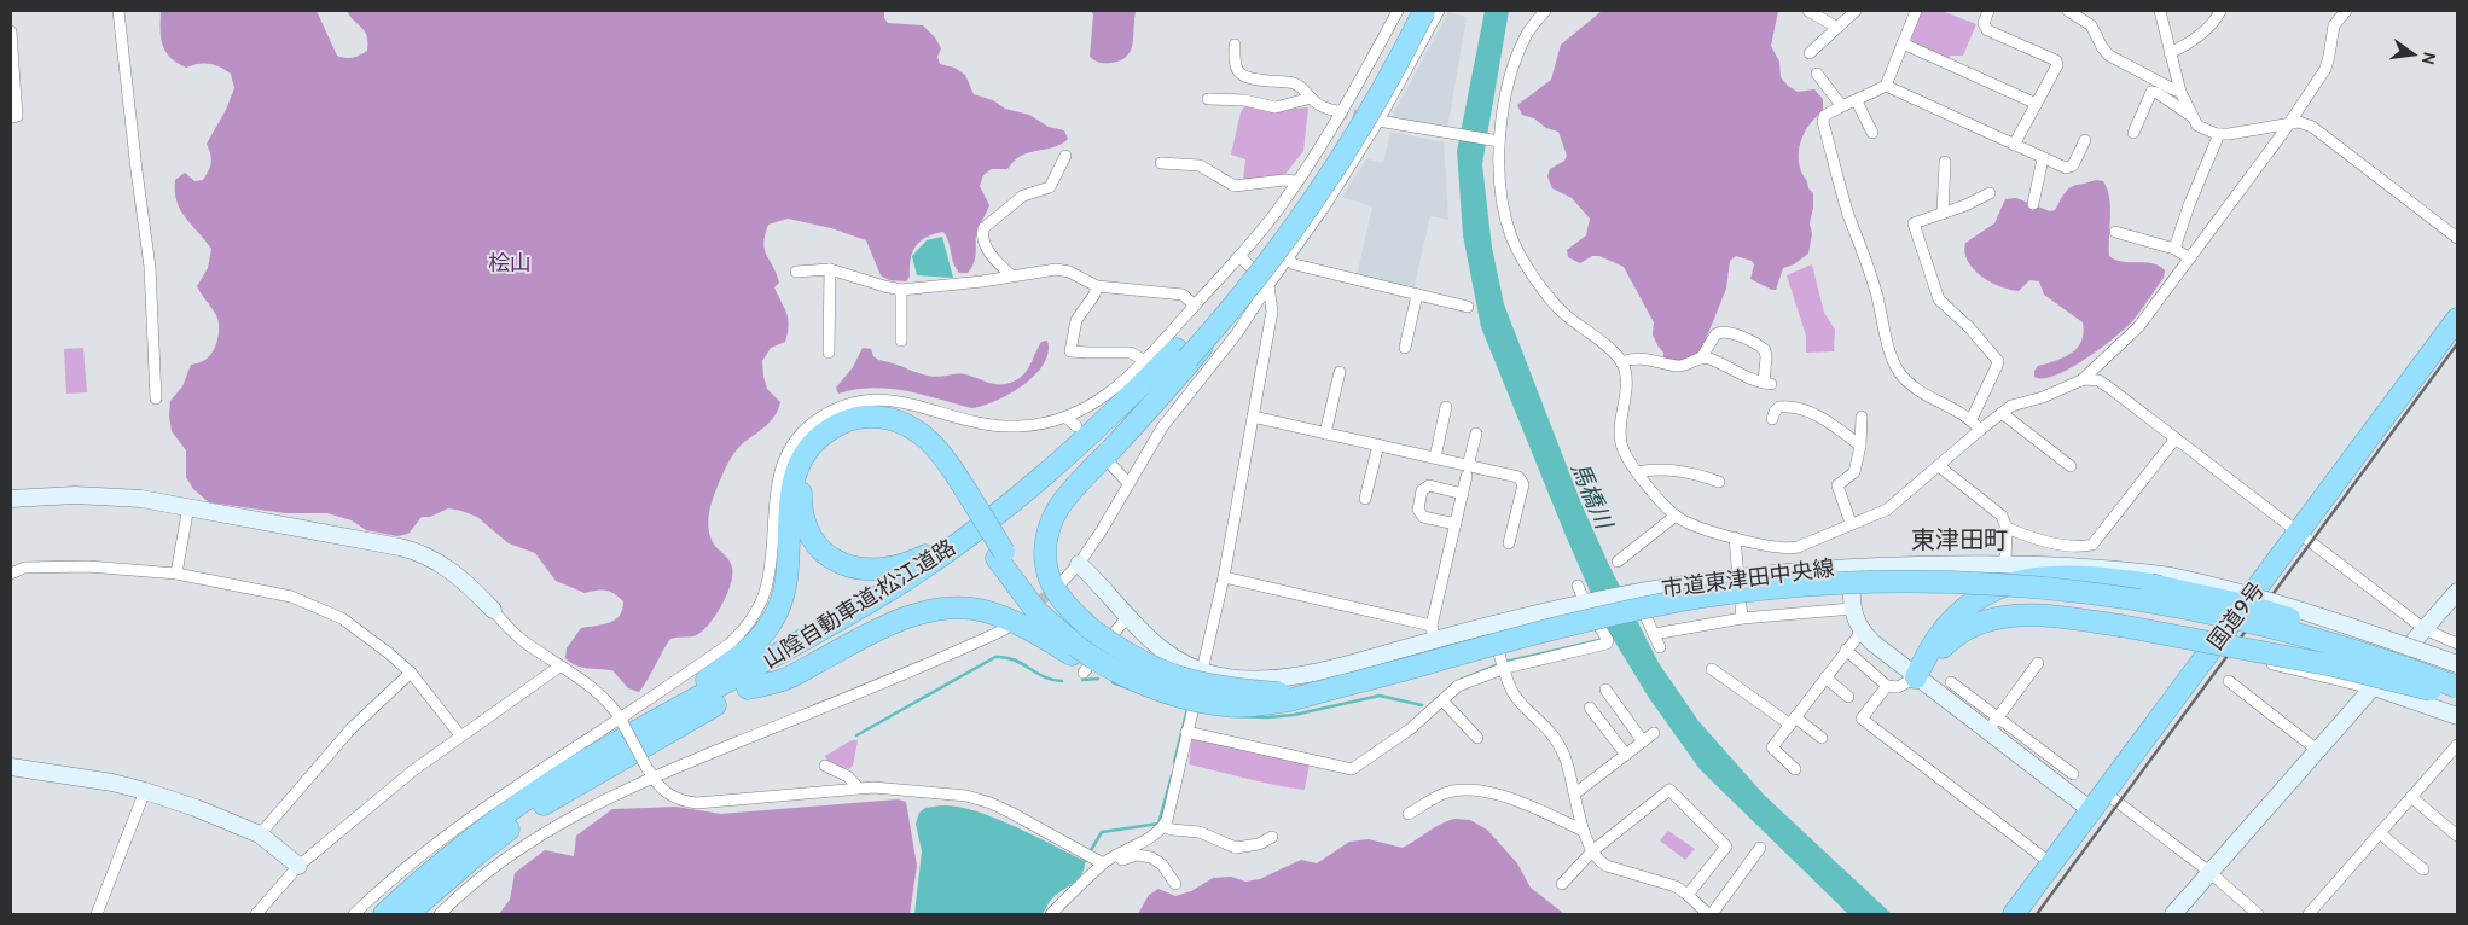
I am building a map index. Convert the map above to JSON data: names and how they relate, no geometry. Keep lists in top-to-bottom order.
{
  "streets": {
    "highway": ["山陰自動車道;松江道路", "国道9号"],
    "street": ["市道東津田中央線"]
  },
  "districts": ["東津田町"],
  "water": ["馬橋川"],
  "parks": ["桧山"],
  "north": "right"
}
